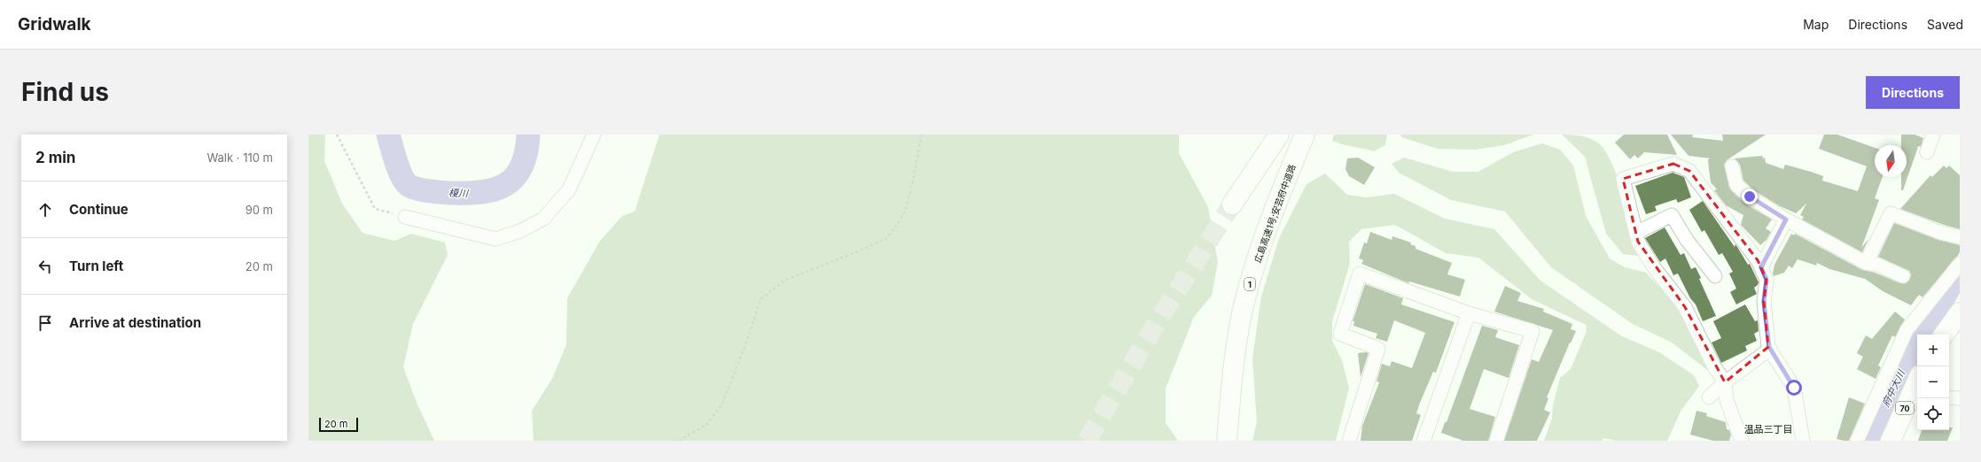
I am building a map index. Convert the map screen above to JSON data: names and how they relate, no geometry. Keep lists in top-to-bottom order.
{
  "streets": {
    "main road": ["広島高速1号;安芸府中道路", "1", "70"]
  },
  "districts": ["温品三丁目"],
  "water": ["榎川", "府中大川"],
  "scale_bar": "20 m",
  "north": "bottom",
  "page": {
    "header": "Gridwalk",
    "nav": ["Map", "Directions", "Saved"],
    "buttons": "Directions",
    "title": "Find us",
    "heading": ["2 min", "Walk · 110 m"],
    "list": [
      ["Continue", "90 m"],
      ["Turn left", "20 m"],
      "Arrive at destination"
    ],
    "map_buttons": ["+", "−"],
    "scale": "20 m"
  }
}
